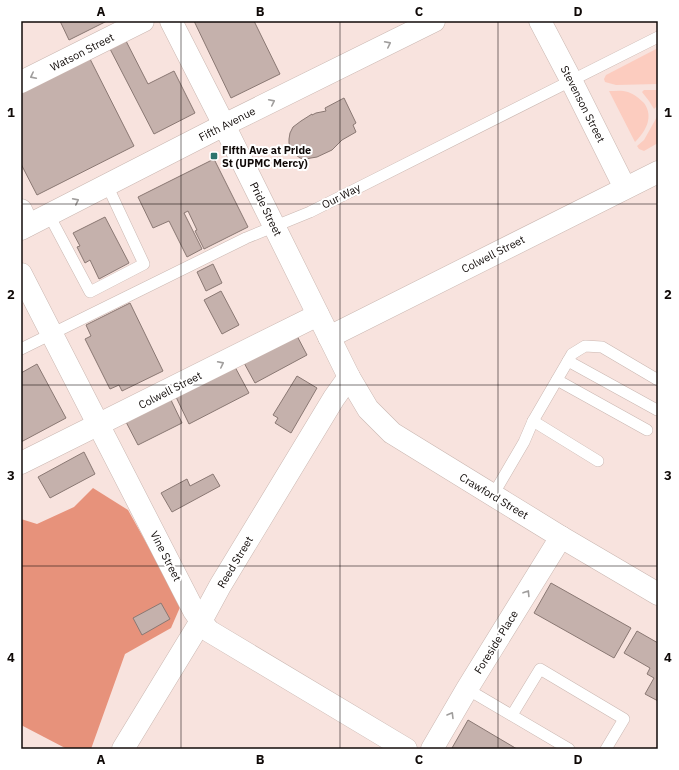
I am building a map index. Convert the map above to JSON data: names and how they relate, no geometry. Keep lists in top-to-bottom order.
{
  "streets": {
    "street": [
      "Watson Street",
      "Stevenson Street",
      "Fifth Avenue",
      "Pride Street",
      "Colwell Street",
      "Crawford Street",
      "Vine Street",
      "Reed Street",
      "Foreside Place"
    ],
    "lane": ["Our Way"]
  },
  "crossings": [
    ["Stevenson Street", "Our Way"],
    ["Stevenson Street", "Colwell Street"],
    ["Fifth Avenue", "Pride Street"],
    ["Our Way", "Pride Street"],
    ["Our Way", "Vine Street"],
    ["Pride Street", "Colwell Street"],
    ["Pride Street", "Crawford Street"],
    ["Pride Street", "Reed Street"],
    ["Colwell Street", "Vine Street"],
    ["Crawford Street", "Reed Street"],
    ["Crawford Street", "Foreside Place"],
    ["Vine Street", "Reed Street"]
  ],
  "one_way": ["Watson Street", "Fifth Avenue", "Foreside Place"],
  "places": {
    "transit": ["Fifth Ave at Pride St (UPMC Mercy)"]
  },
  "grid": {
    "columns": [
      "A",
      "B",
      "C",
      "D"
    ],
    "rows": [
      "1",
      "2",
      "3",
      "4"
    ]
  }
}
